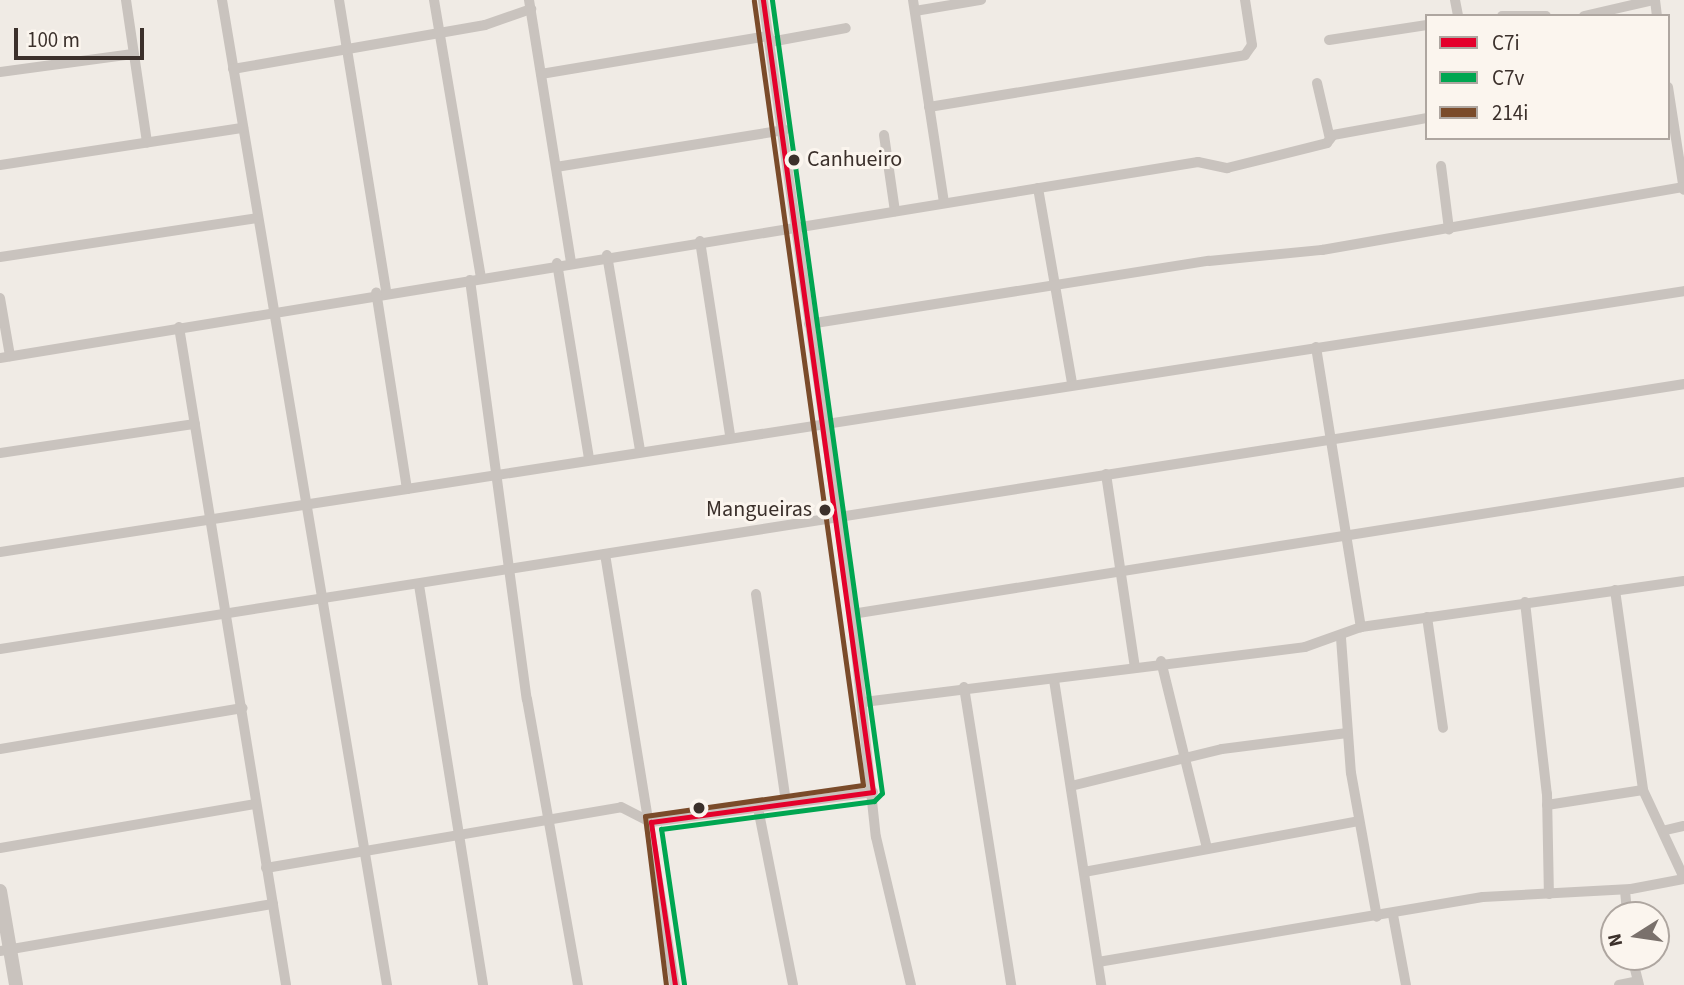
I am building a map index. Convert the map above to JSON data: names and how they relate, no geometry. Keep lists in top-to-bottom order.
{
  "places": ["Canhueiro", "Mangueiras"],
  "lines": ["transit line C7i", "transit line C7v", "transit line 214i"],
  "legend": ["C7i", "C7v", "214i"],
  "scale_bar": "100 m",
  "north": "left"
}
